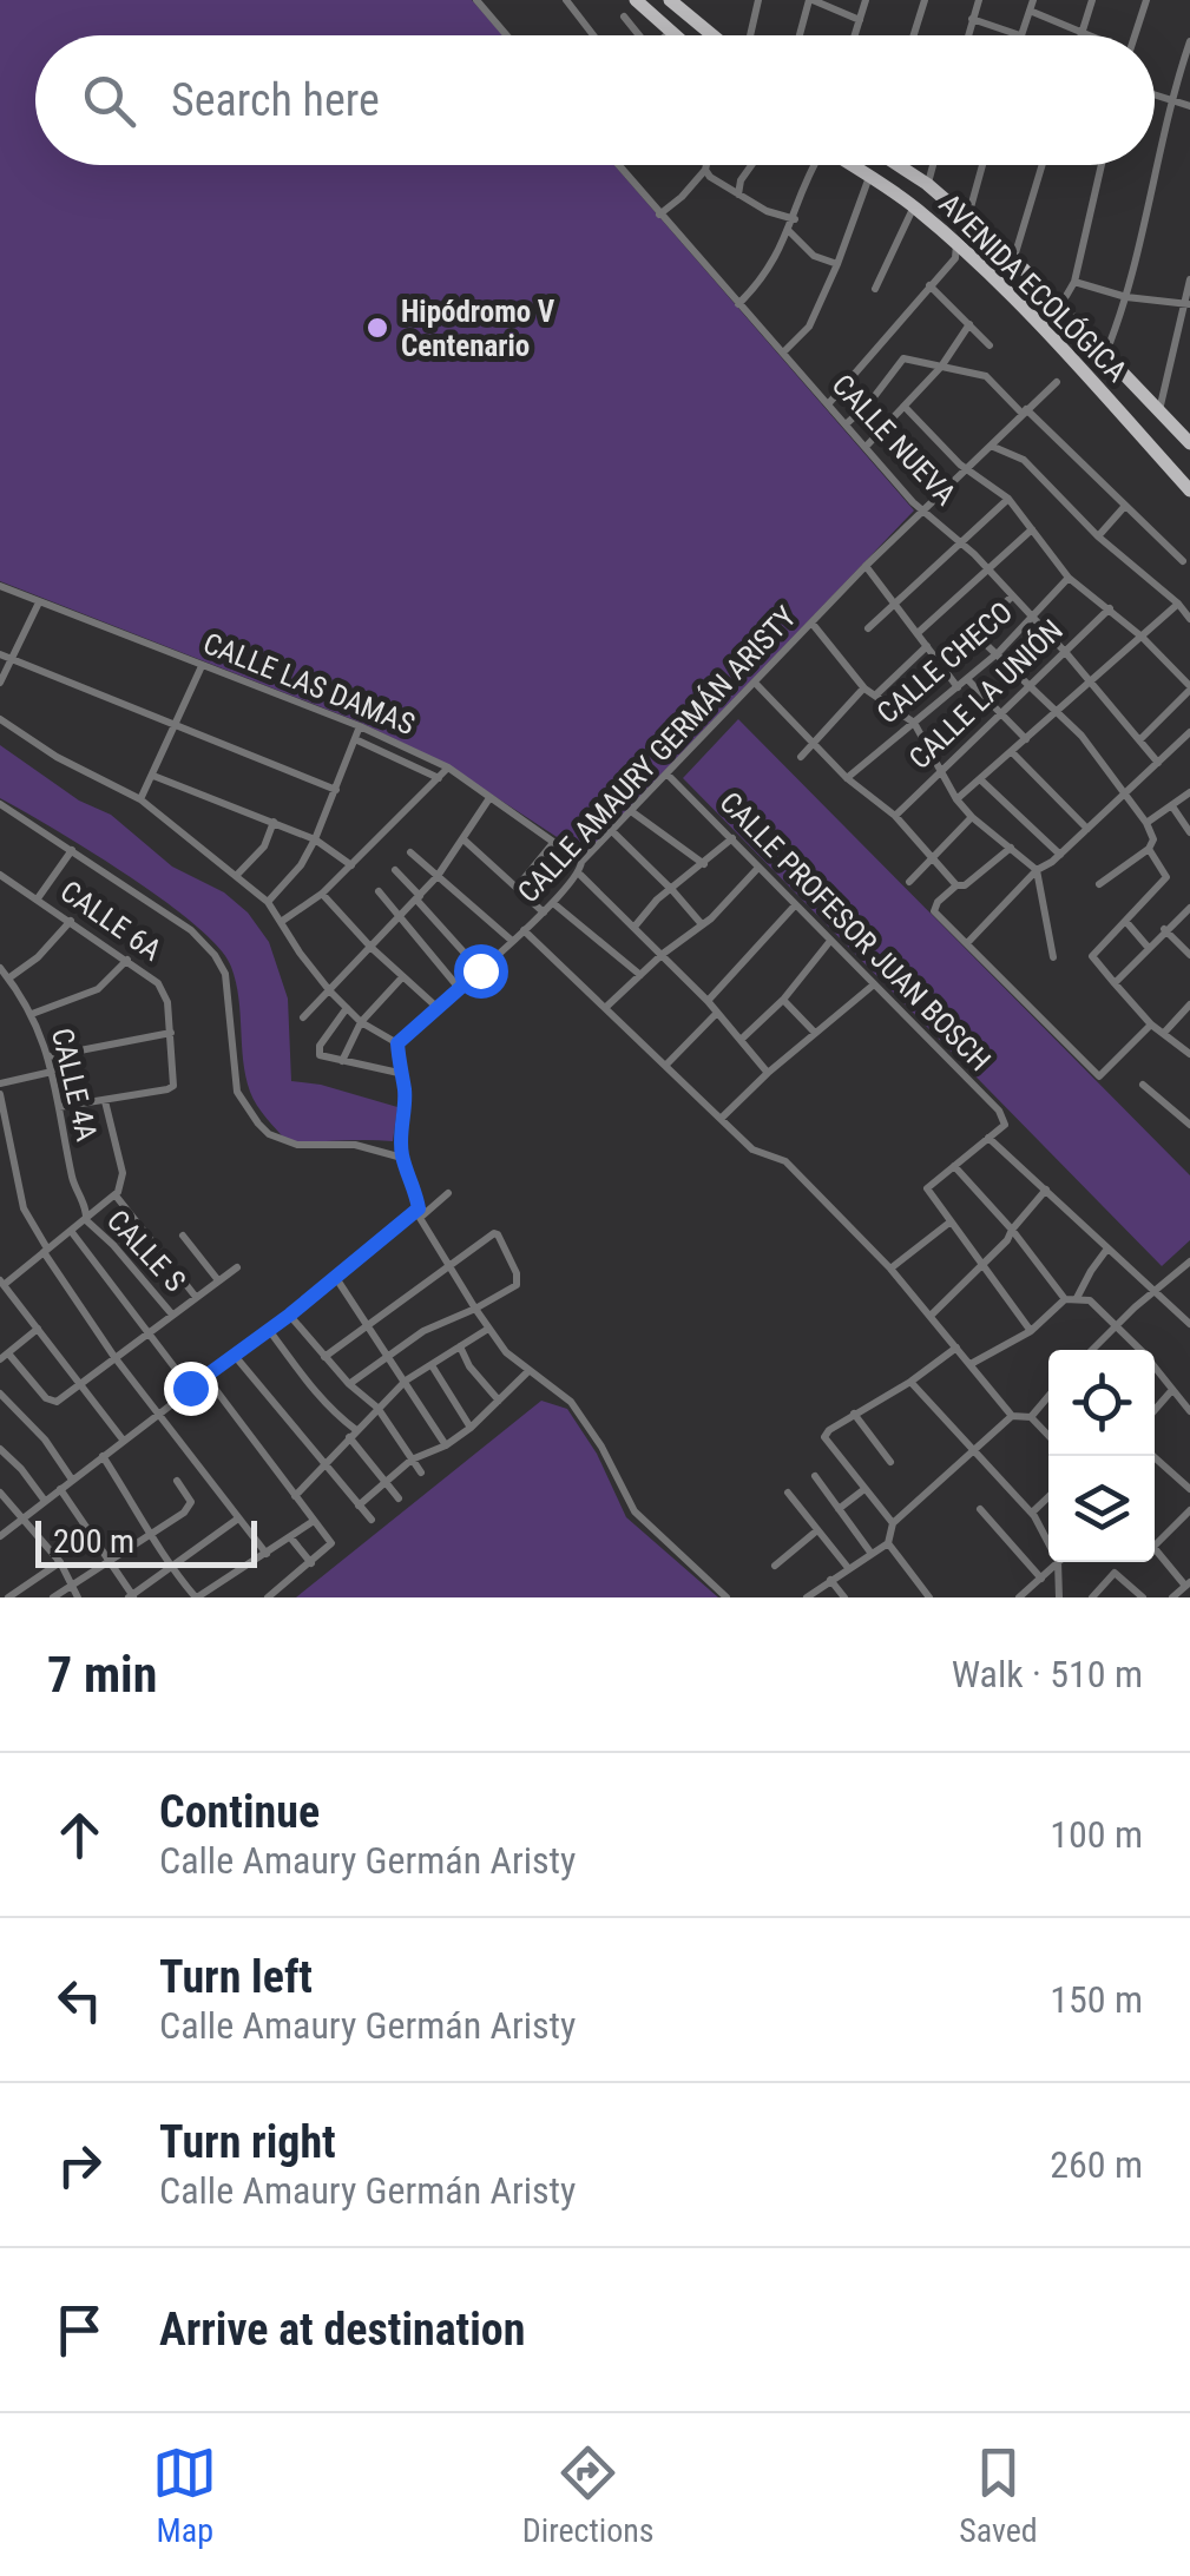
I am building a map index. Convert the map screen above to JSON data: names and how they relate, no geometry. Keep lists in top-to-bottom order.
{
  "streets": {
    "main road": ["AVENIDA ECOLÓGICA"],
    "street": [
      "CALLE NUEVA",
      "CALLE CHECO",
      "CALLE LAS DAMAS",
      "CALLE LA UNIÓN",
      "CALLE AMAURY GERMÁN ARISTY",
      "CALLE 6A",
      "CALLE PROFESOR JUAN BOSCH",
      "CALLE 4A",
      "CALLE S"
    ]
  },
  "crossings": [
    ["CALLE NUEVA", "CALLE CHECO"],
    ["CALLE NUEVA", "CALLE LA UNIÓN"],
    ["CALLE NUEVA", "CALLE AMAURY GERMÁN ARISTY"],
    ["CALLE LAS DAMAS", "CALLE AMAURY GERMÁN ARISTY"],
    ["CALLE AMAURY GERMÁN ARISTY", "CALLE PROFESOR JUAN BOSCH"],
    ["CALLE 4A", "CALLE S"]
  ],
  "places": ["Hipódromo V Centenario"],
  "scale_bar": "200 m",
  "page": {
    "search": "Search here",
    "scale": "200 m",
    "heading": ["7 min", "Walk · 510 m"],
    "list": [
      ["Continue", "Calle Amaury Germán Aristy", "100 m"],
      ["Turn left", "Calle Amaury Germán Aristy", "150 m"],
      ["Turn right", "Calle Amaury Germán Aristy", "260 m"],
      "Arrive at destination"
    ],
    "nav": ["Map", "Directions", "Saved"]
  }
}
